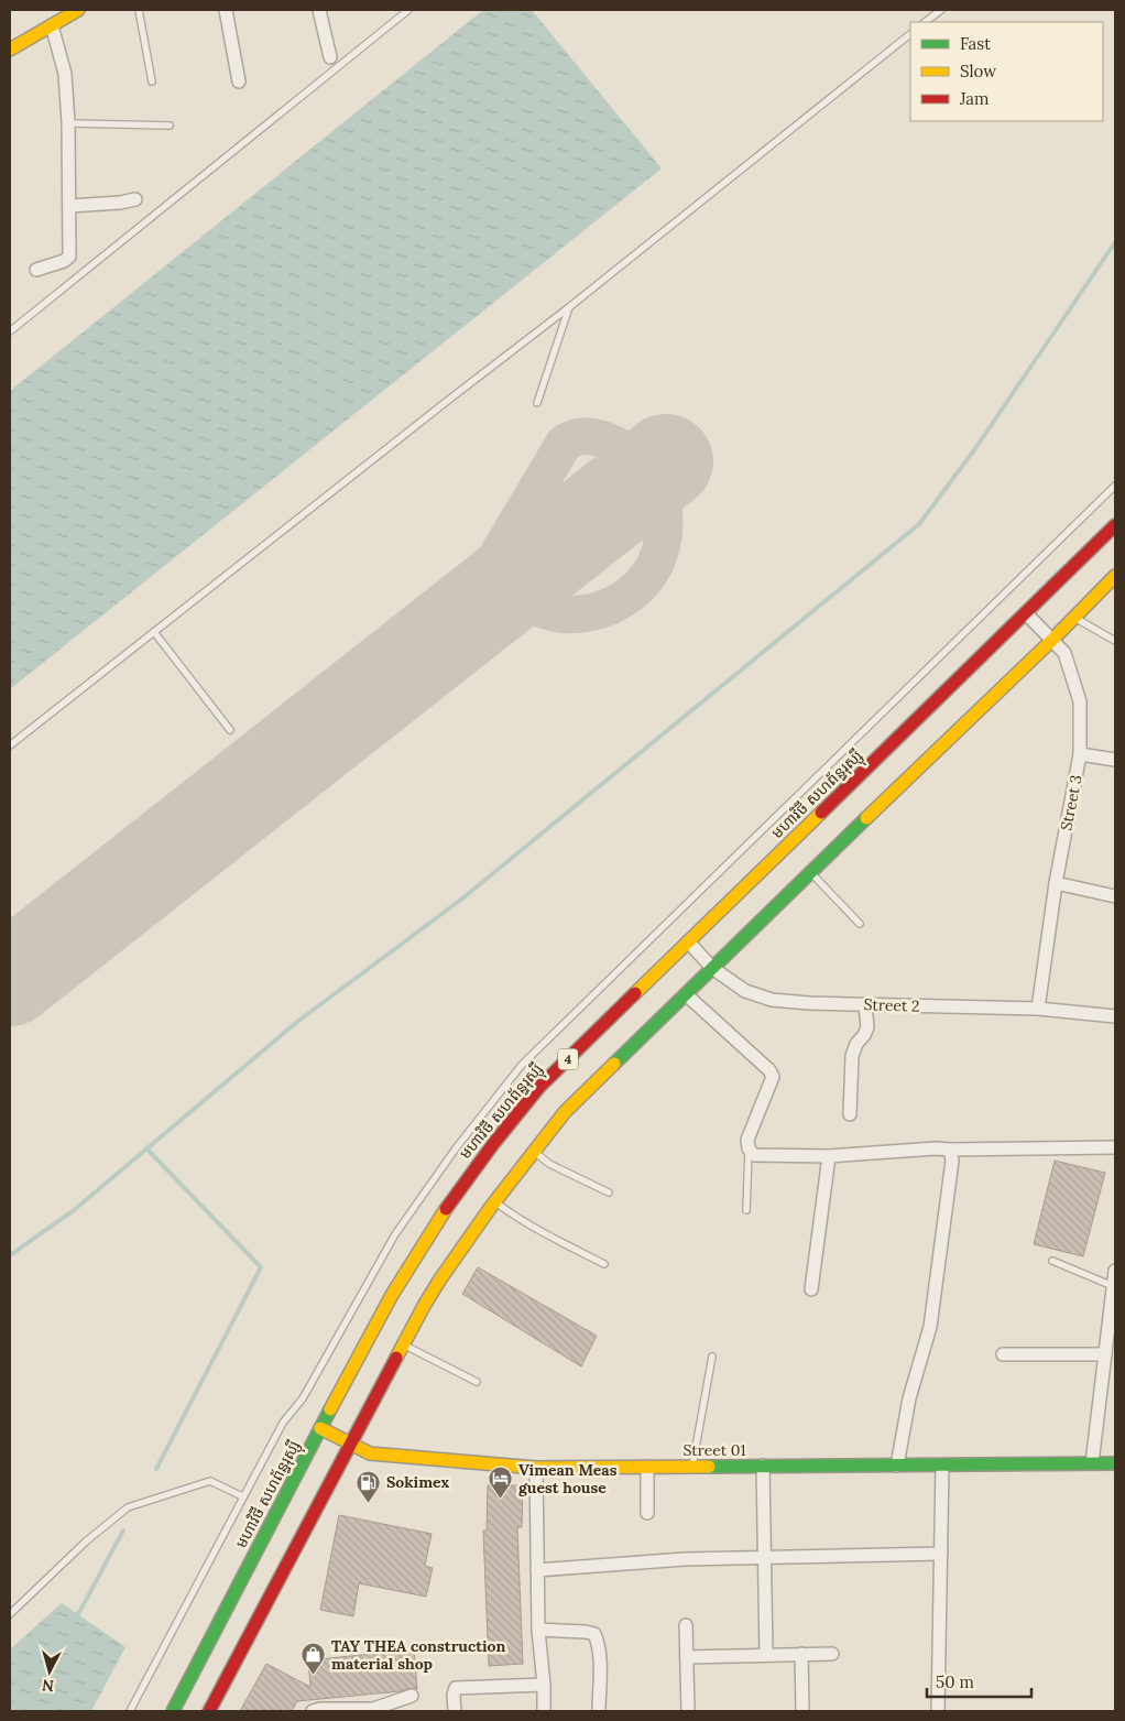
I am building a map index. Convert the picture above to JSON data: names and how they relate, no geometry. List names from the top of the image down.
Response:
{
  "streets": {
    "main road": ["មហាវិថី សហព័ន្ធរុស្ស៊ី", "4", "Street 01"],
    "street": ["Street 3", "Street 2"]
  },
  "crossings": [
    ["មហាវិថី សហព័ន្ធរុស្ស៊ី", "Street 3"],
    ["មហាវិថី សហព័ន្ធរុស្ស៊ី", "Street 2"],
    ["មហាវិថី សហព័ន្ធរុស្ស៊ី", "Street 01"],
    ["Street 3", "Street 2"],
    ["Street 3", "4"],
    ["Street 2", "4"],
    ["4", "Street 01"]
  ],
  "places": {
    "hotel": ["Vimean Meas guest house"],
    "fuel station": ["Sokimex"],
    "shop": ["TAY THEA construction material shop"]
  },
  "legend": ["Fast", "Slow", "Jam"],
  "scale_bar": "50 m",
  "north": "bottom"
}
